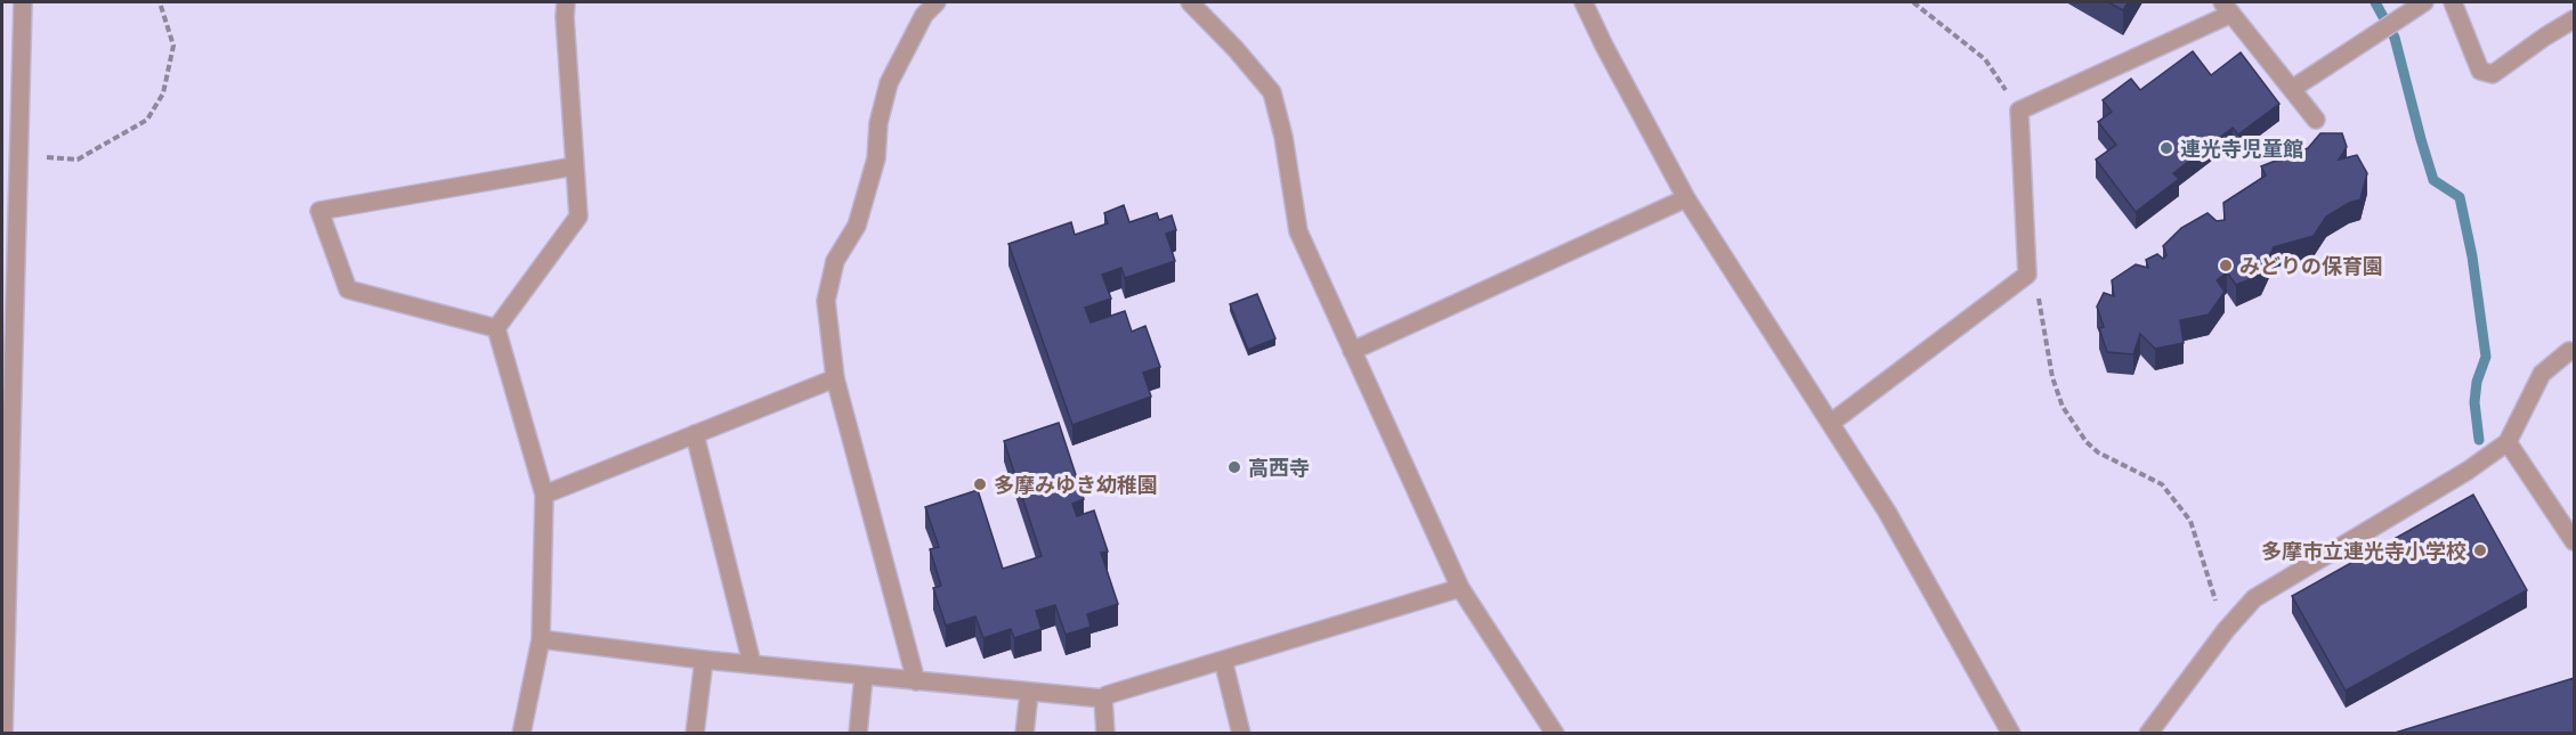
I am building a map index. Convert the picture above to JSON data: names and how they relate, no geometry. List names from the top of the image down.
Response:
{
  "places": [
    "連光寺児童館",
    "みどりの保育園",
    "高西寺",
    "多摩みゆき幼稚園",
    "多摩市立連光寺小学校"
  ]
}
